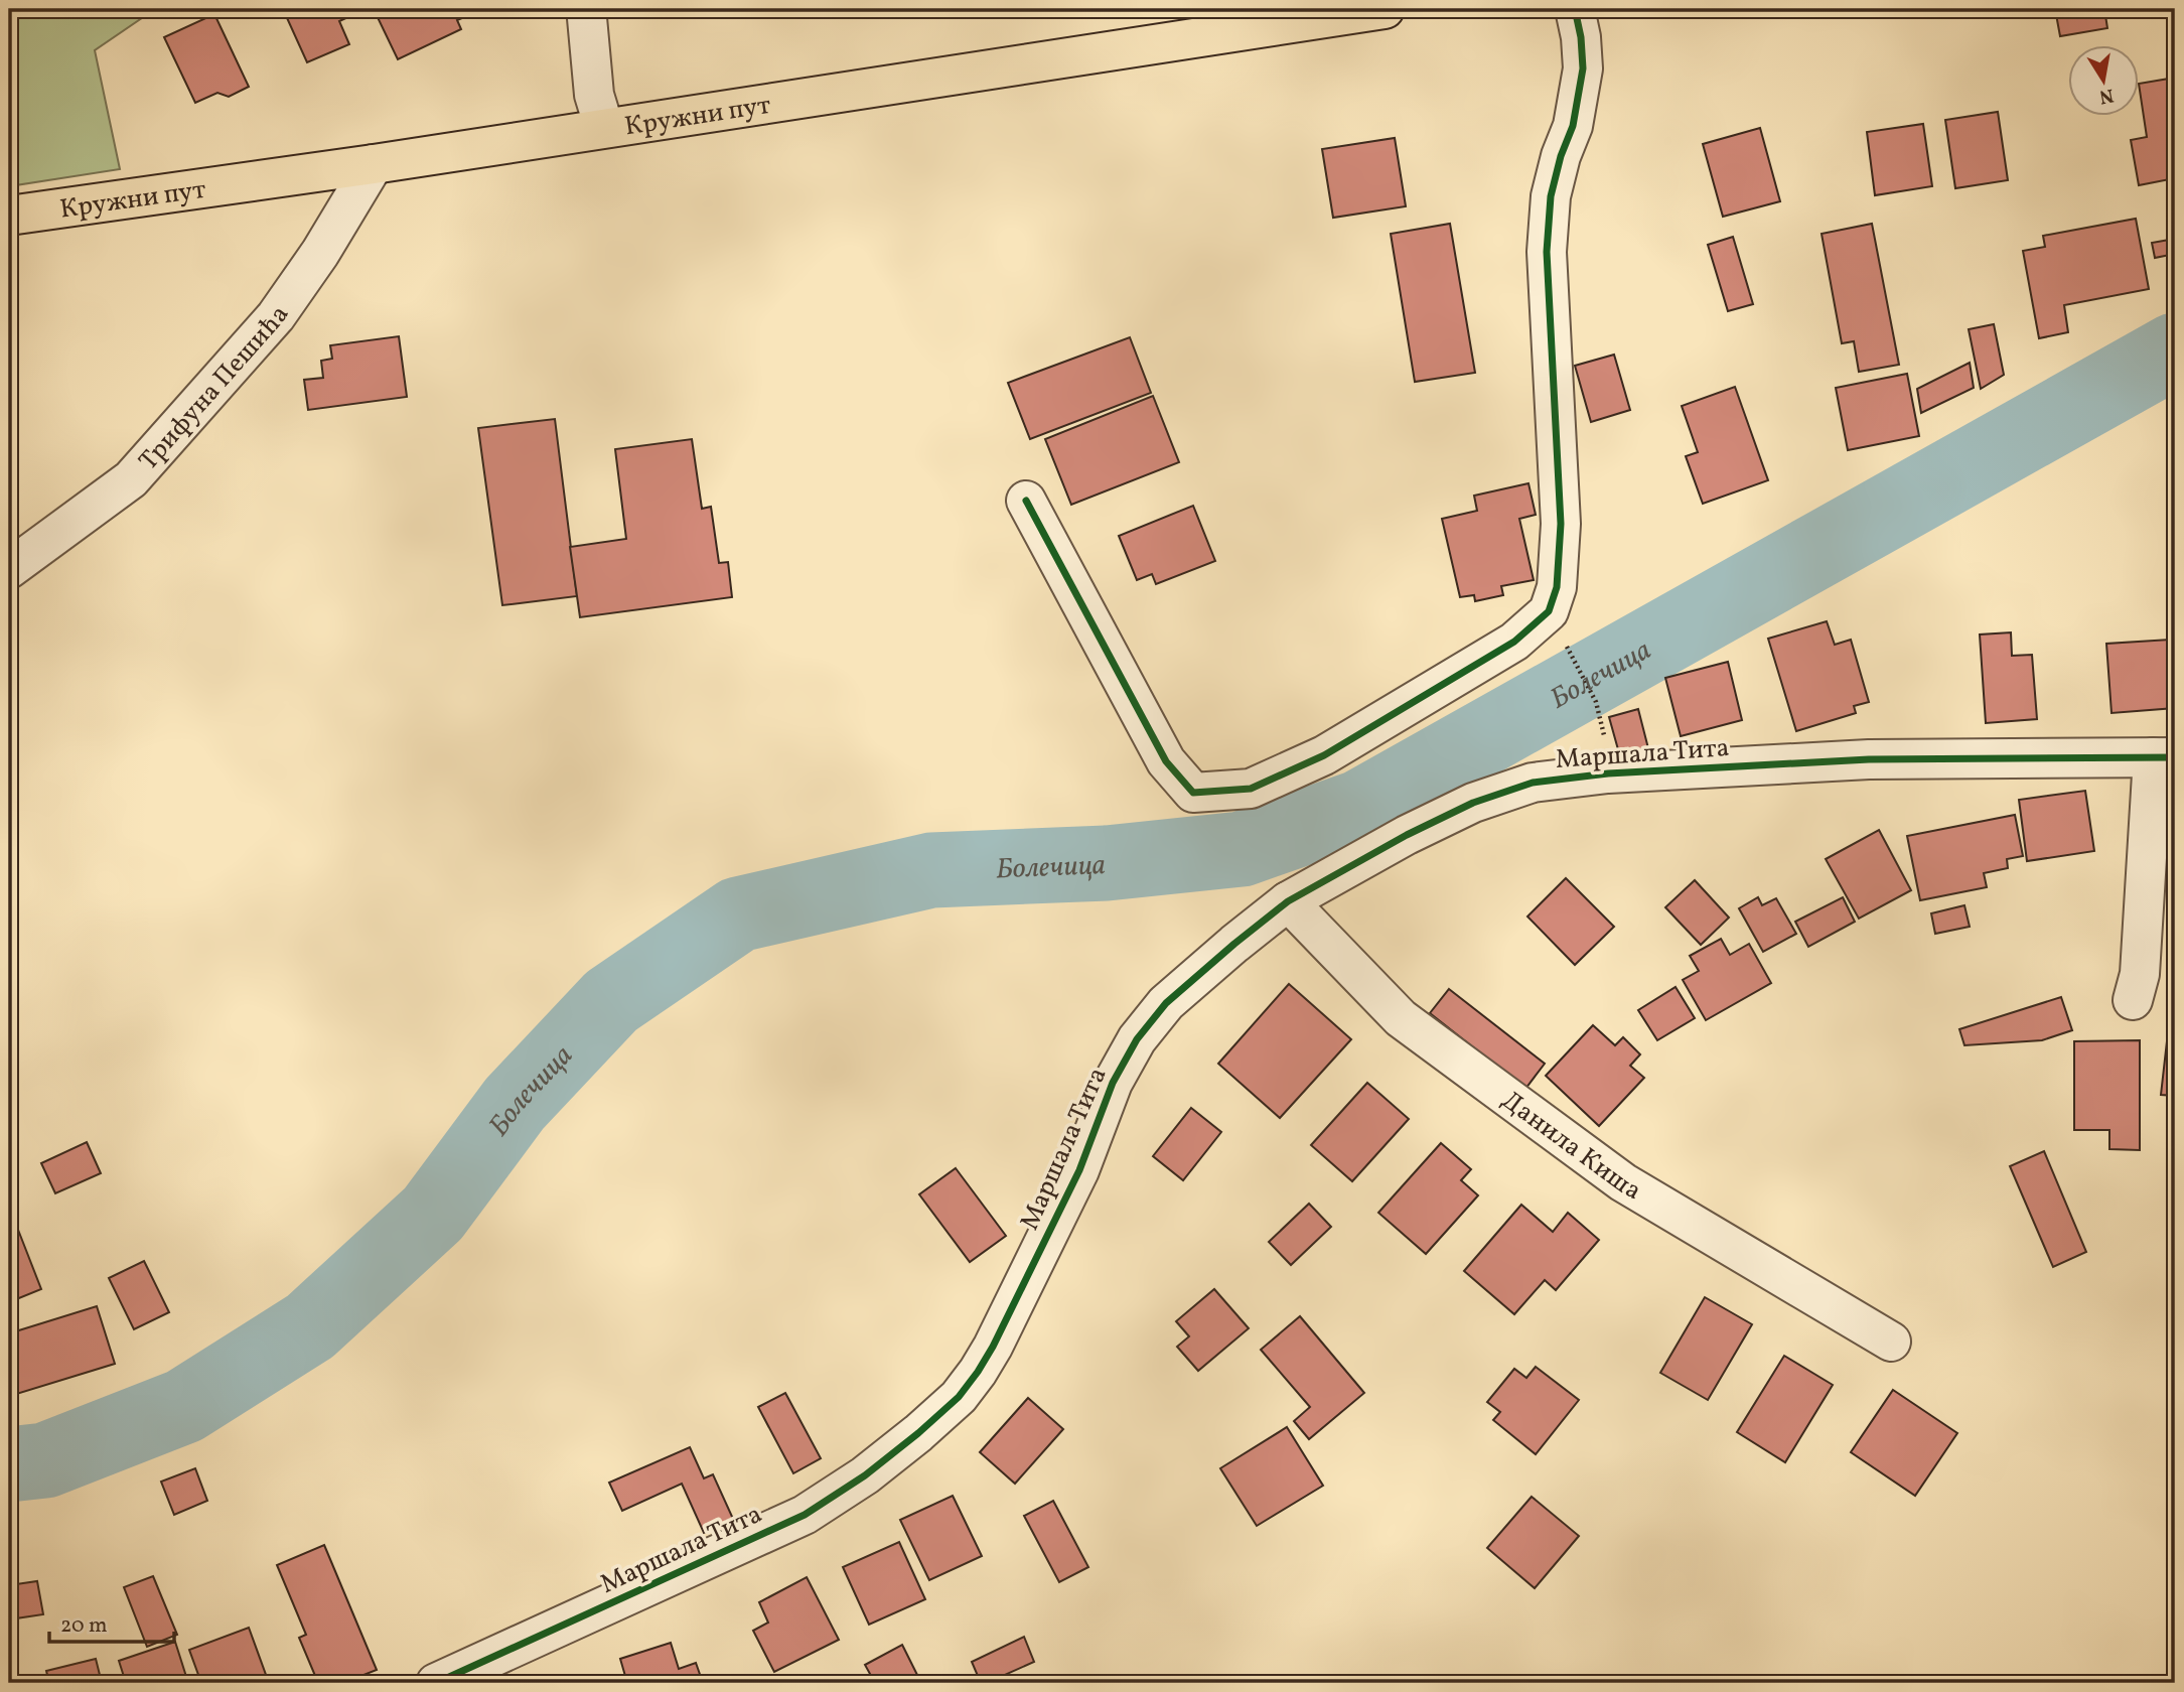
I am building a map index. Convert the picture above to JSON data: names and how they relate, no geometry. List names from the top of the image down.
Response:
{
  "streets": {
    "main road": ["Кружни пут"],
    "street": ["Трифуна Пешића", "Маршала Тита", "Данила Киша"]
  },
  "crossings": [
    ["Кружни пут", "Трифуна Пешића"],
    ["Маршала Тита", "Данила Киша"]
  ],
  "water": ["Болечица"],
  "scale_bar": "20 m",
  "north": "bottom"
}
